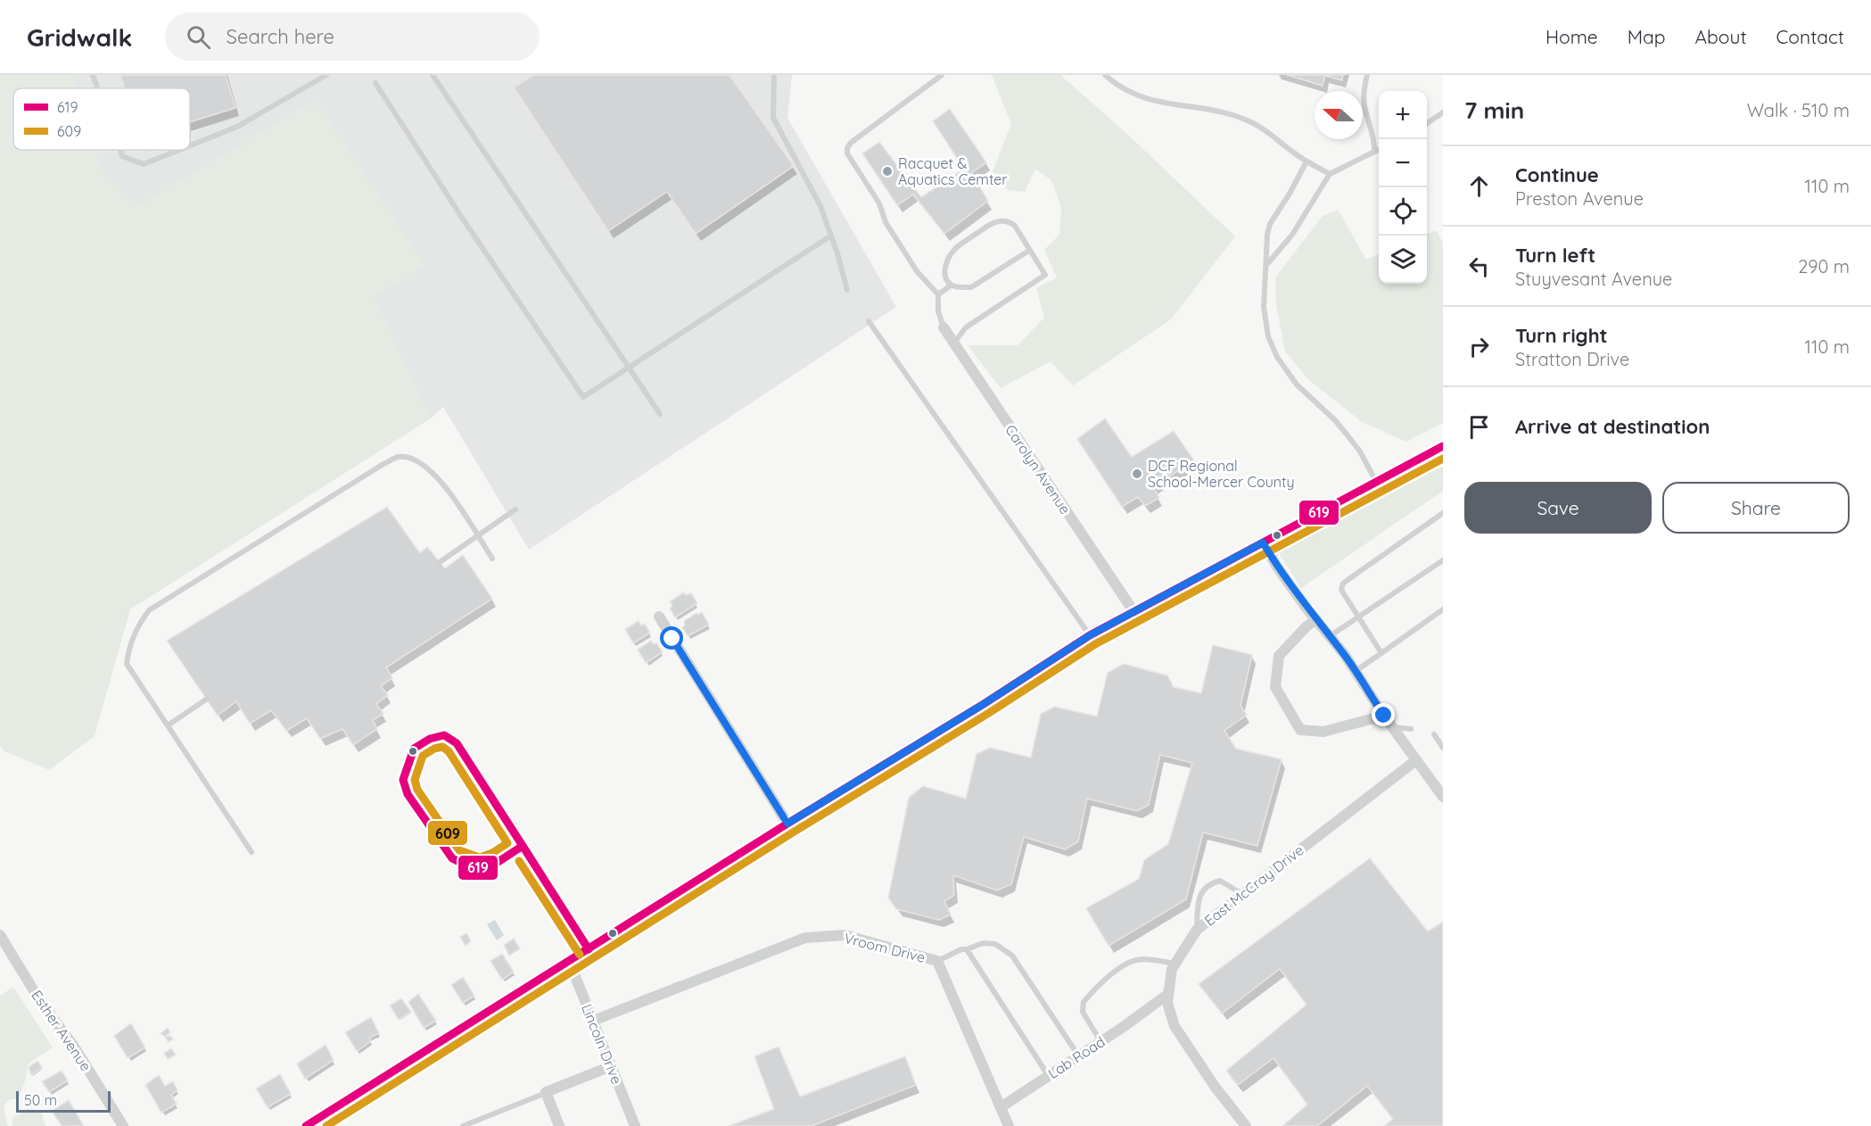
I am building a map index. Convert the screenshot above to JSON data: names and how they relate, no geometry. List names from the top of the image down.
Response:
{
  "streets": {
    "street": [
      "Carolyn Avenue",
      "East McCray Drive",
      "Vroom Drive",
      "Esther Avenue",
      "Lincoln Drive",
      "Lab Road"
    ]
  },
  "crossings": [
    ["East McCray Drive", "Lab Road"],
    ["Vroom Drive", "Lincoln Drive"],
    ["Vroom Drive", "Lab Road"]
  ],
  "places": ["Racquet & Aquatics Cemter", "DCF Regional School-Mercer County"],
  "lines": ["transit line 619", "transit line 609"],
  "legend": ["619", "609"],
  "scale_bar": "50 m",
  "north": "left",
  "page": {
    "header": "Gridwalk",
    "search": "Search here",
    "nav": [
      "Home",
      "Map",
      "About",
      "Contact"
    ],
    "heading": ["7 min", "Walk · 510 m"],
    "map_buttons": ["+", "−"],
    "list": [
      ["Continue", "Preston Avenue", "110 m"],
      ["Turn left", "Stuyvesant Avenue", "290 m"],
      ["Turn right", "Stratton Drive", "110 m"],
      "Arrive at destination"
    ],
    "buttons": ["Save", "Share"],
    "scale": "50 m"
  }
}
